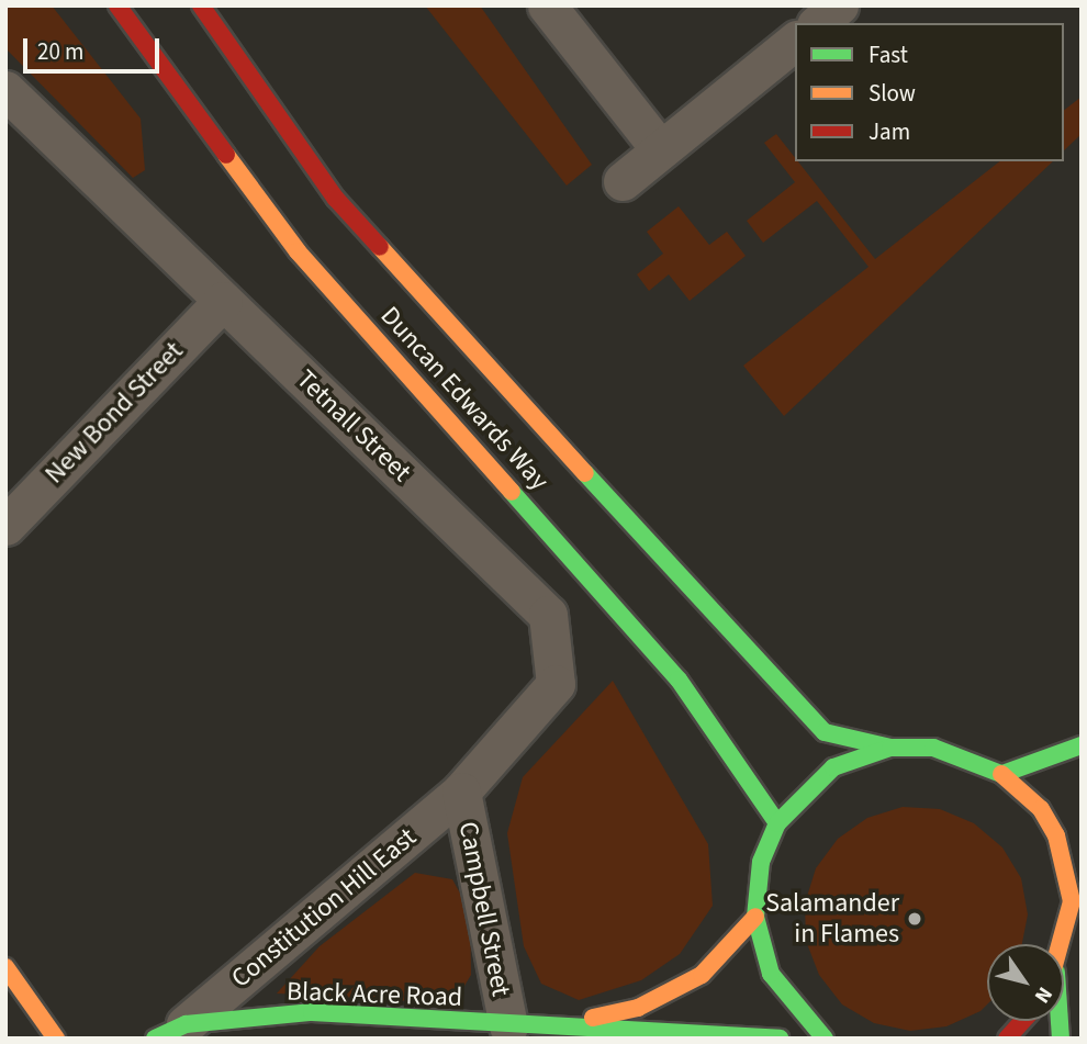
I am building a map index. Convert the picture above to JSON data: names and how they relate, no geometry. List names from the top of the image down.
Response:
{
  "streets": {
    "main road": ["Duncan Edwards Way", "Black Acre Road"],
    "street": [
      "New Bond Street",
      "Tetnall Street",
      "Constitution Hill East",
      "Campbell Street"
    ]
  },
  "crossings": [
    ["New Bond Street", "Tetnall Street"],
    ["Tetnall Street", "Constitution Hill East"],
    ["Tetnall Street", "Campbell Street"],
    ["Constitution Hill East", "Campbell Street"],
    ["Constitution Hill East", "Black Acre Road"],
    ["Campbell Street", "Black Acre Road"]
  ],
  "places": ["Salamander in Flames"],
  "legend": ["Fast", "Slow", "Jam"],
  "scale_bar": "20 m",
  "north": "bottom right"
}
